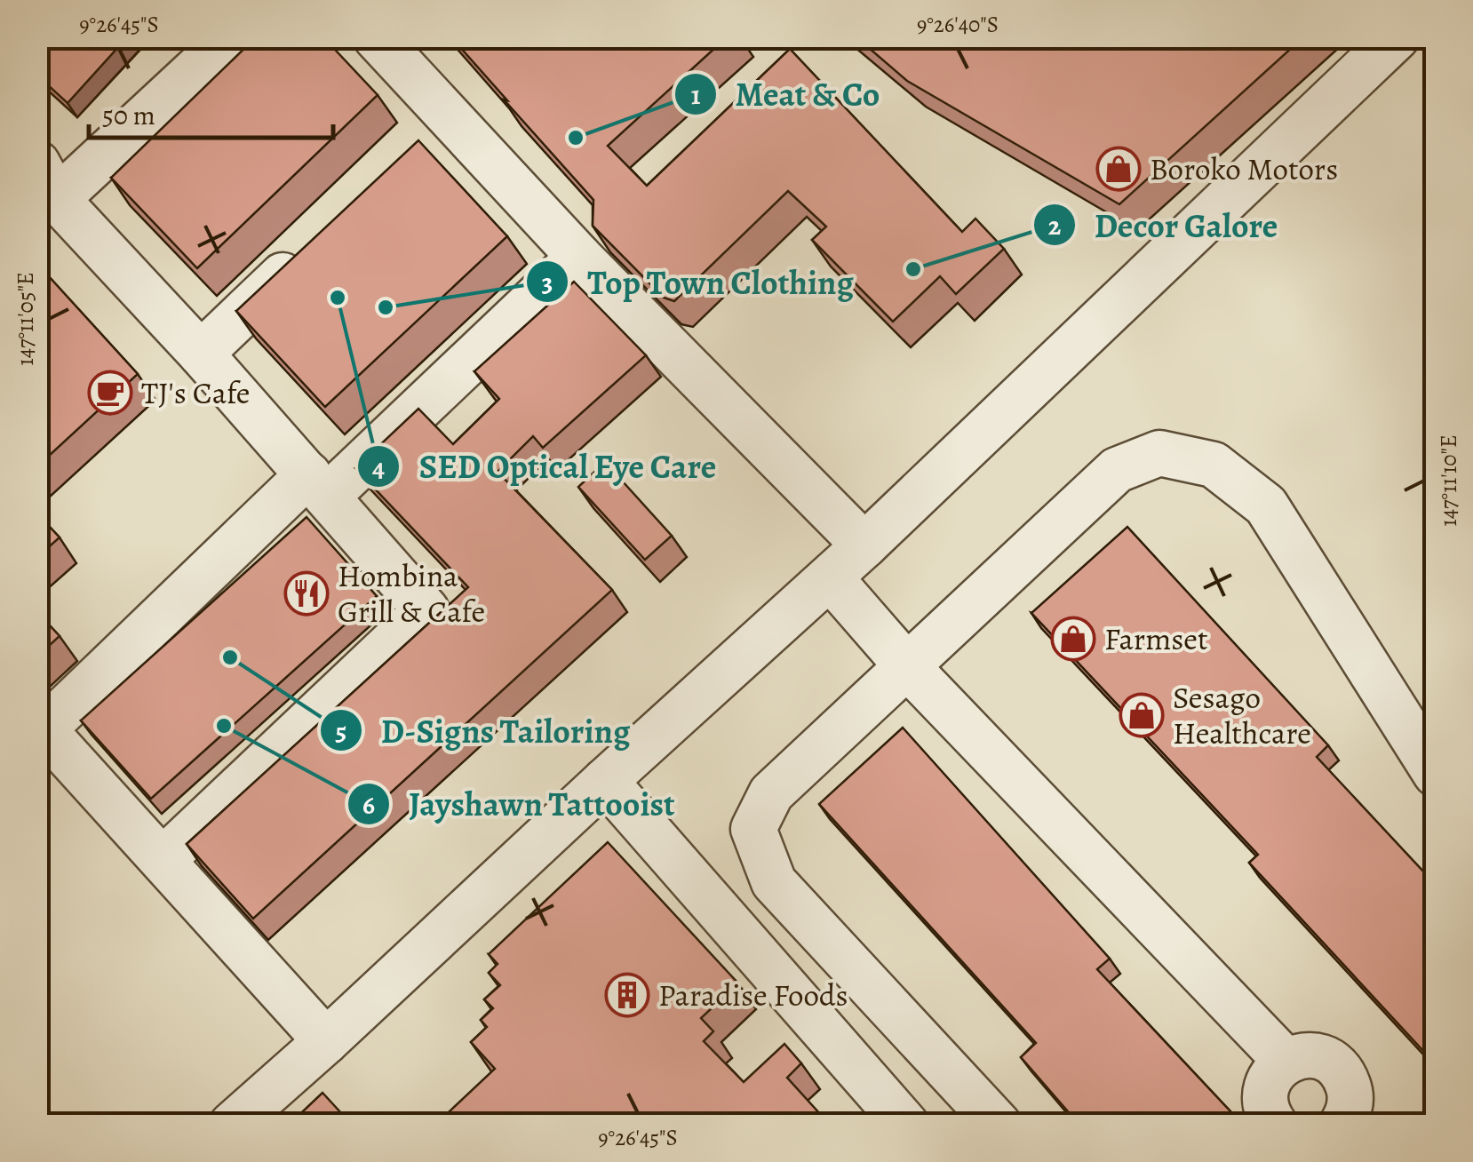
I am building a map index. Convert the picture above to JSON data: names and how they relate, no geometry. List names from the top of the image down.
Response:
{
  "places": {
    "other": [
      "Meat & Co",
      "Decor Galore",
      "SED Optical Eye Care",
      "Top Town Clothing",
      "D-Signs Tailoring",
      "Jayshawn Tattooist"
    ],
    "shop": ["Boroko Motors", "Farmset", "Sesago Healthcare"],
    "cafe": ["TJ's Cafe"],
    "restaurant": ["Hombina Grill & Cafe"],
    "building": ["Paradise Foods"]
  },
  "scale_bar": "50 m",
  "coordinates": [
    "9°26'45\"S",
    "9°26'40\"S",
    "147°11'05\"E",
    "147°11'10\"E"
  ]
}
